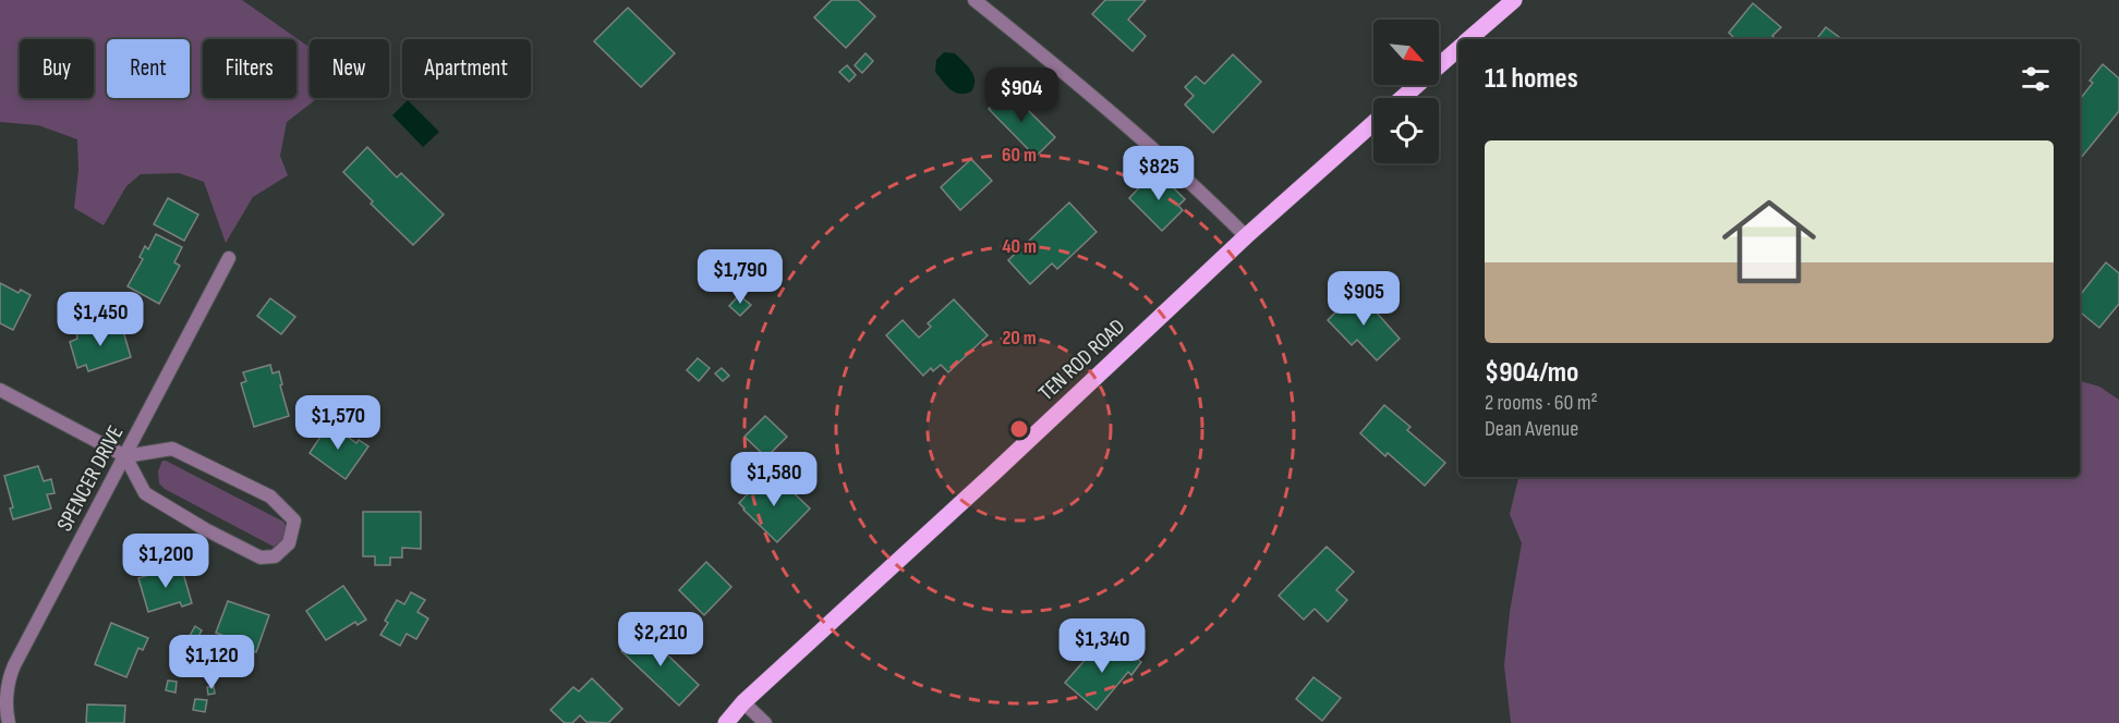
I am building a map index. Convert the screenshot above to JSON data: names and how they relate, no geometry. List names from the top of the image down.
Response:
{
  "streets": {
    "main road": ["TEN ROD ROAD"],
    "street": ["SPENCER DRIVE"]
  },
  "north": "bottom right",
  "page": {
    "chip": [
      "Buy",
      "Rent",
      "Filters",
      "New",
      "Apartment"
    ],
    "heading": "11 homes",
    "price": [
      "$904",
      "$825",
      "$1,790",
      "$905",
      "$1,450",
      "$1,570",
      "$1,580",
      "$1,200",
      "$2,210",
      "$1,340",
      "$1,120"
    ],
    "list": [
      {
        "name": "$904/mo",
        "note": "2 rooms · 60 m² · Dean Avenue"
      }
    ]
  },
  "rings": ["60 m", "40 m", "20 m"]
}
